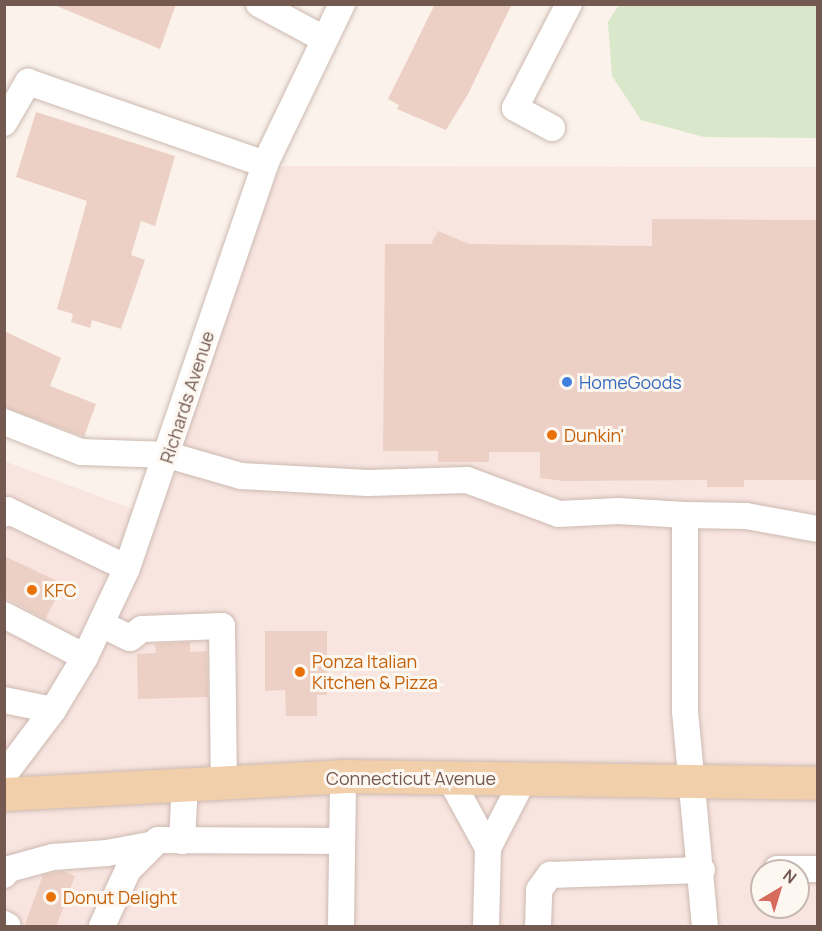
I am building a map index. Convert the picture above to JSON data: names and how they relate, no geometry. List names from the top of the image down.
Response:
{
  "streets": {
    "main road": ["Connecticut Avenue"],
    "street": ["Richards Avenue"]
  },
  "places": [
    "HomeGoods",
    "Dunkin'",
    "KFC",
    "Ponza Italian Kitchen & Pizza",
    "Donut Delight"
  ],
  "north": "top right"
}
